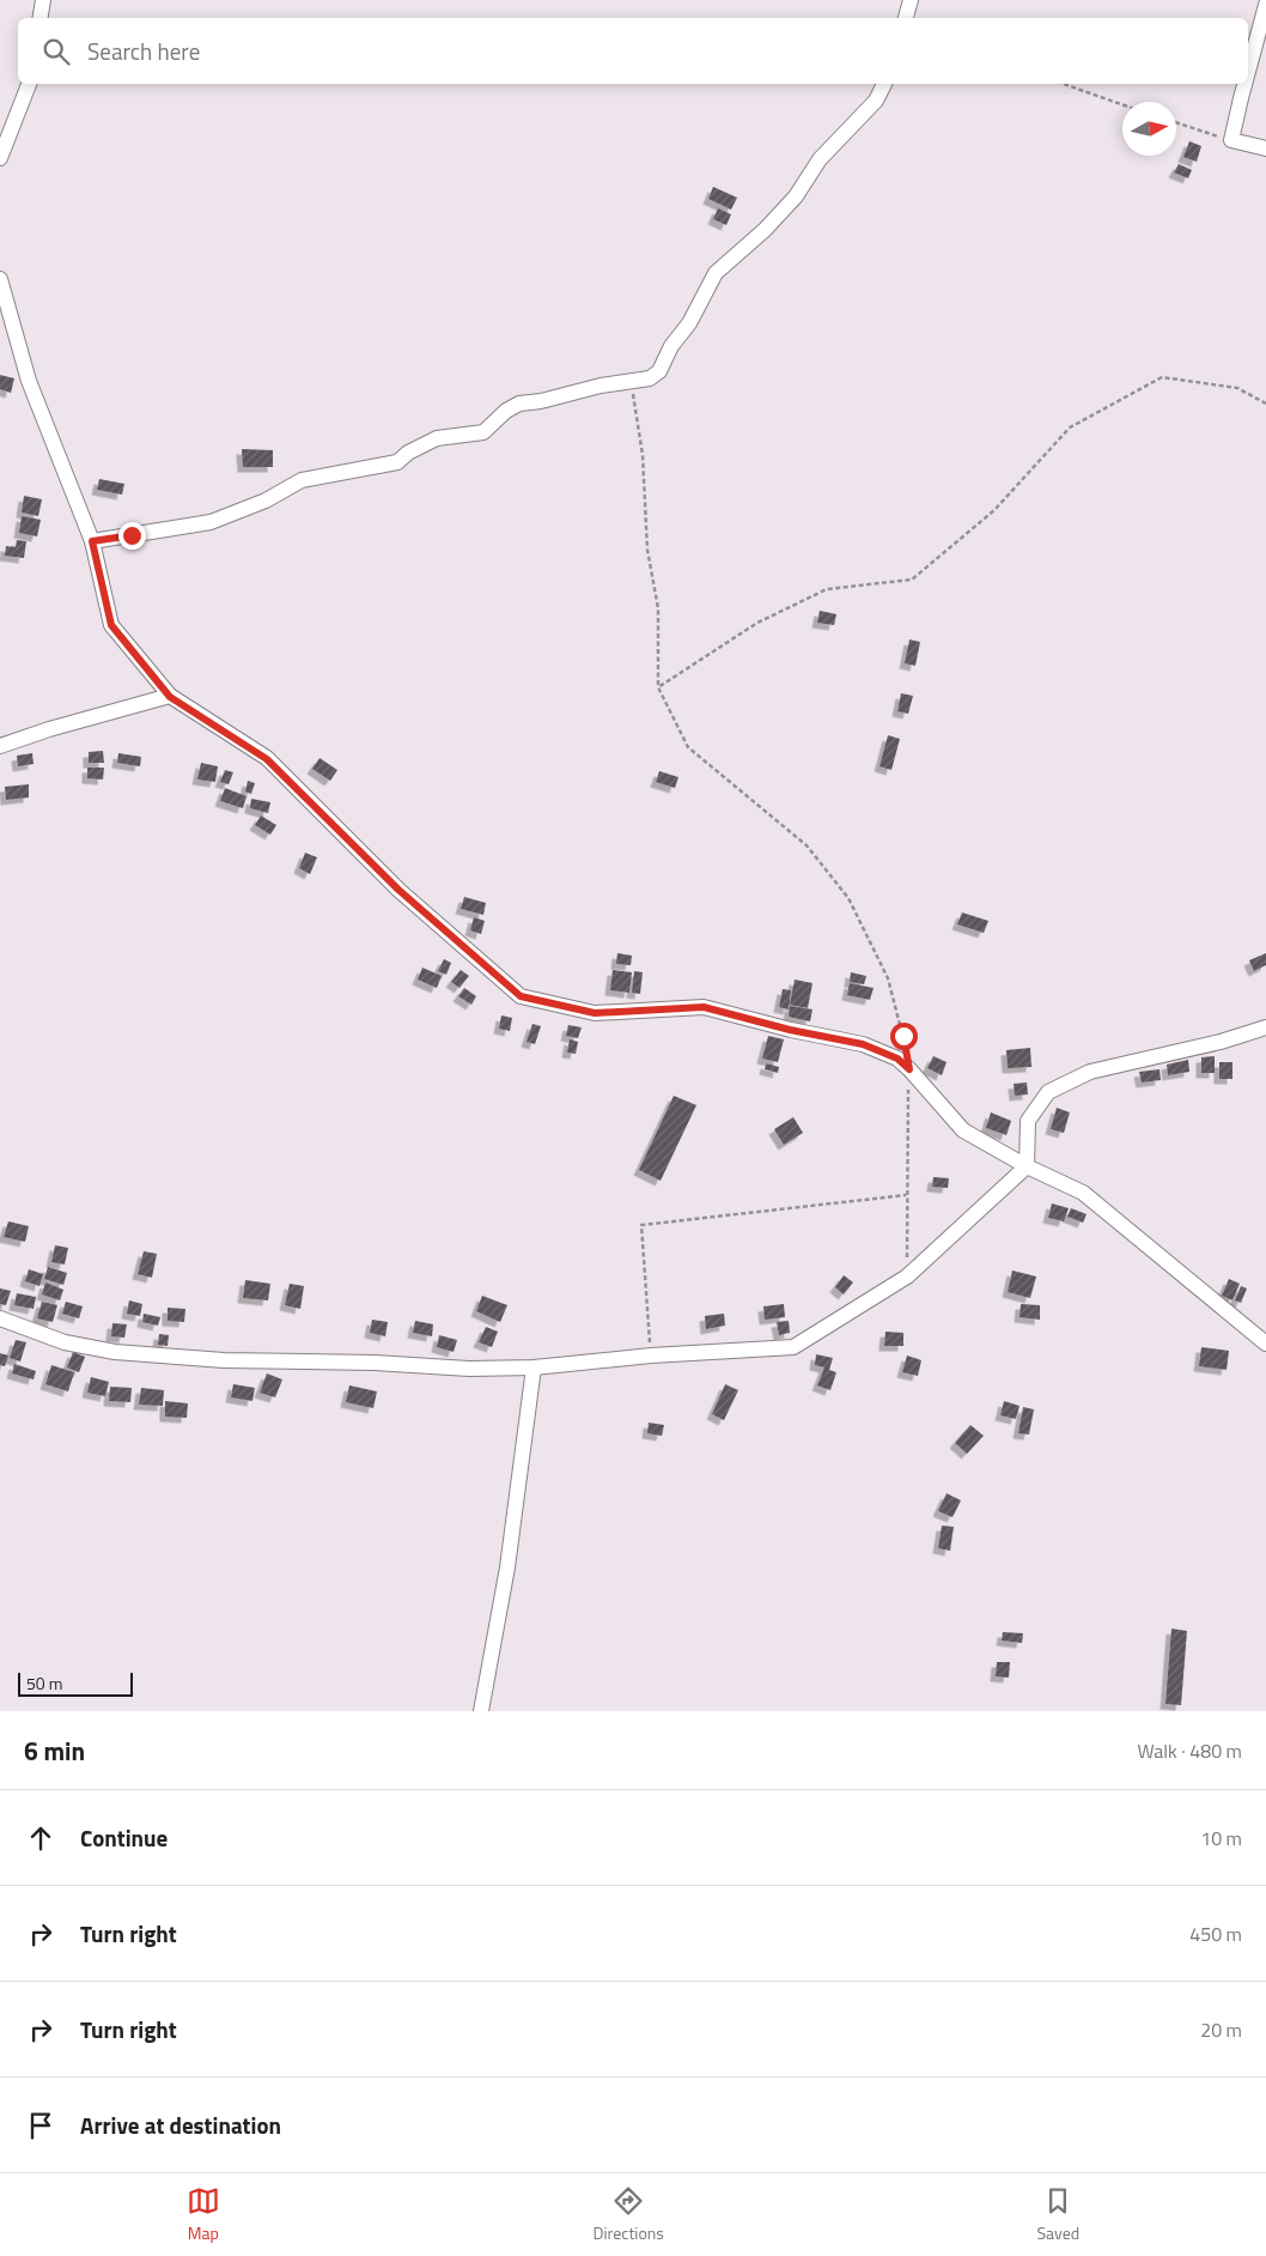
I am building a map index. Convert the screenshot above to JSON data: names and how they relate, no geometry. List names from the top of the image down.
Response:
{
  "scale_bar": "50 m",
  "north": "right",
  "page": {
    "search": "Search here",
    "scale": "50 m",
    "heading": ["6 min", "Walk · 480 m"],
    "list": [
      ["Continue", "10 m"],
      ["Turn right", "450 m"],
      ["Turn right", "20 m"],
      "Arrive at destination"
    ],
    "nav": ["Map", "Directions", "Saved"]
  }
}
